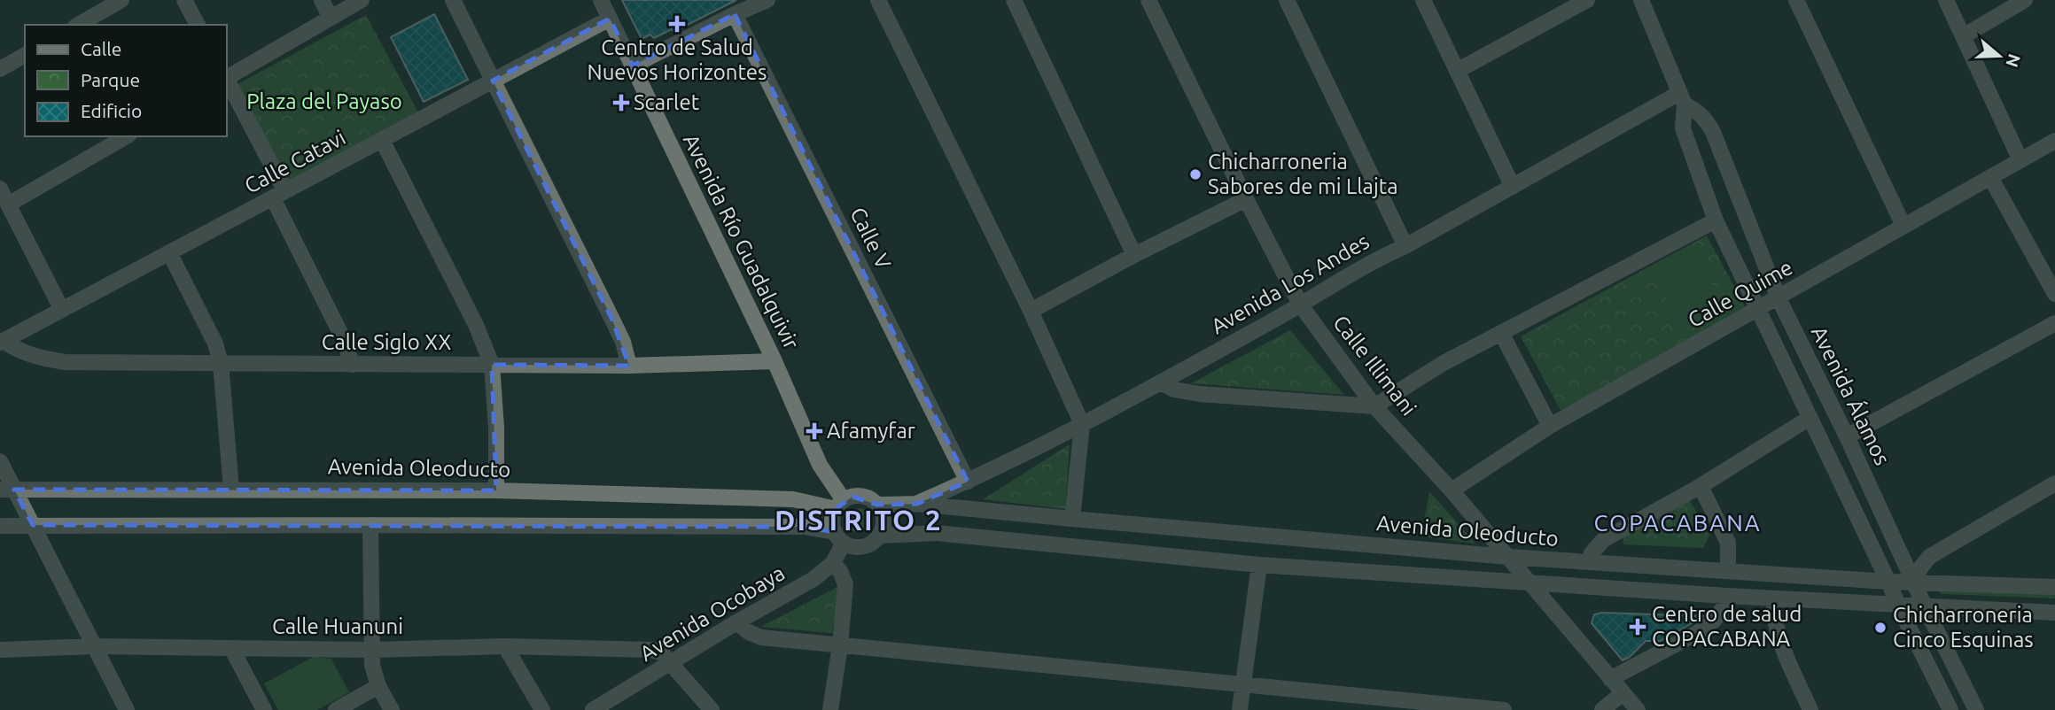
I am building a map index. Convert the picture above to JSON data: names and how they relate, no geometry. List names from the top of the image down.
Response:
{
  "streets": {
    "street": [
      "Calle Catavi",
      "Calle V",
      "Avenida Río Guadalquivir",
      "Avenida Los Andes",
      "Calle Quime",
      "Calle Siglo XX",
      "Calle Illimani",
      "Avenida Álamos",
      "Avenida Oleoducto",
      "Avenida Ocobaya",
      "Calle Huanuni"
    ]
  },
  "crossings": [
    ["Calle Catavi", "Avenida Río Guadalquivir"],
    ["Calle Catavi", "Calle Siglo XX"],
    ["Calle V", "Avenida Los Andes"],
    ["Avenida Río Guadalquivir", "Calle Siglo XX"],
    ["Avenida Río Guadalquivir", "Avenida Oleoducto"],
    ["Avenida Río Guadalquivir", "Avenida Ocobaya"],
    ["Avenida Los Andes", "Calle Illimani"],
    ["Avenida Los Andes", "Avenida Álamos"],
    ["Avenida Los Andes", "Avenida Oleoducto"],
    ["Calle Quime", "Calle Illimani"],
    ["Calle Quime", "Avenida Álamos"],
    ["Calle Illimani", "Avenida Oleoducto"],
    ["Avenida Álamos", "Avenida Oleoducto"],
    ["Avenida Oleoducto", "Avenida Ocobaya"],
    ["Avenida Ocobaya", "Calle Huanuni"]
  ],
  "districts": ["DISTRITO 2", "COPACABANA"],
  "parks": ["Plaza del Payaso"],
  "places": {
    "health": [
      "Centro de Salud Nuevos Horizontes",
      "Scarlet",
      "Afamyfar",
      "Centro de salud COPACABANA"
    ],
    "other": ["Chicharroneria Sabores de mi Llajta", "Chicharroneria Cinco Esquinas"]
  },
  "legend": ["Calle", "Parque", "Edificio"],
  "north": "right"
}
